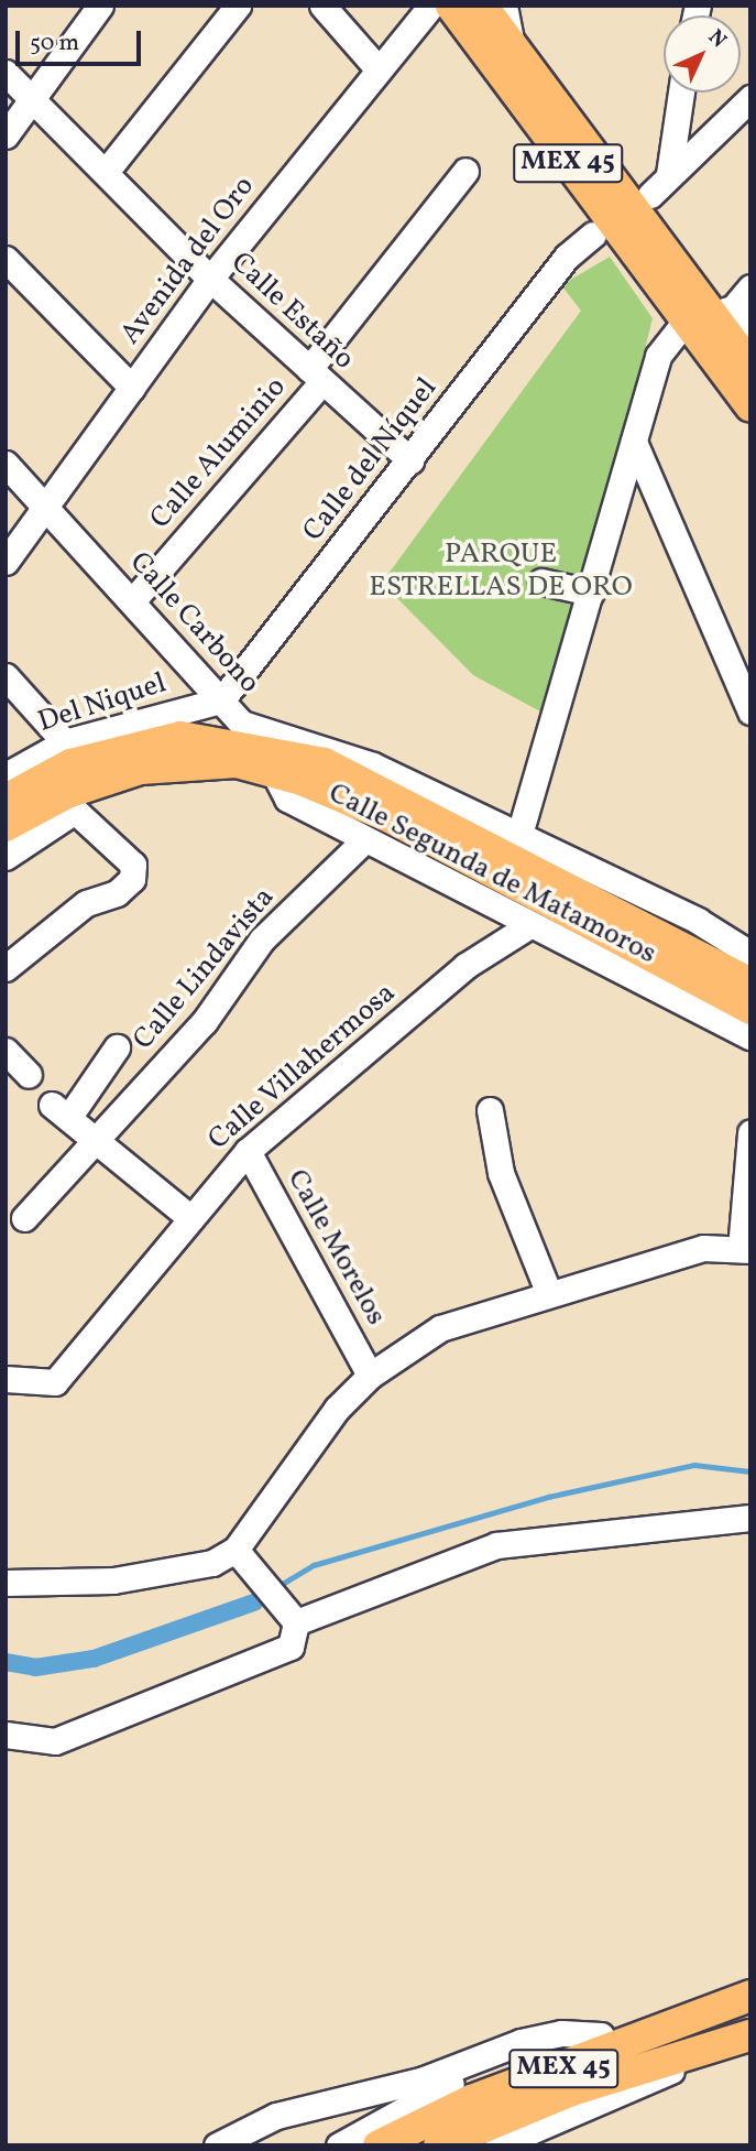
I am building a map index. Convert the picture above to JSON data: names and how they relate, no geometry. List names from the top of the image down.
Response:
{
  "streets": {
    "main road": ["MEX 45", "Calle Segunda de Matamoros"],
    "street": [
      "Avenida del Oro",
      "Calle Estaño",
      "Calle Aluminio",
      "Calle del Níquel",
      "Calle Carbono",
      "Del Niquel",
      "Calle Lindavista",
      "Calle Villahermosa",
      "Calle Morelos"
    ]
  },
  "crossings": [
    ["MEX 45", "Avenida del Oro"],
    ["Avenida del Oro", "Calle Estaño"],
    ["Avenida del Oro", "Calle Carbono"],
    ["Calle Estaño", "Calle Aluminio"],
    ["Calle Estaño", "Calle del Níquel"],
    ["Calle Aluminio", "Calle Carbono"],
    ["Calle del Níquel", "Calle Carbono"],
    ["Calle del Níquel", "Del Niquel"],
    ["Calle Carbono", "Del Niquel"],
    ["Calle Villahermosa", "Calle Morelos"]
  ],
  "parks": ["PARQUE ESTRELLAS DE ORO"],
  "scale_bar": "50 m",
  "north": "top right"
}
